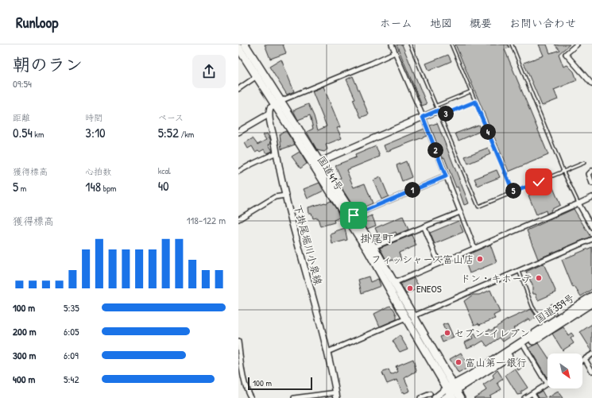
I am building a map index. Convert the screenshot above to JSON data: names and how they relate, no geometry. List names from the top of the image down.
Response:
{
  "streets": {
    "highway": ["国道41号", "国道359号"],
    "main road": ["下掛尾堀川小泉線"]
  },
  "crossings": [
    ["国道41号", "国道359号"]
  ],
  "districts": ["掛尾町"],
  "places": [
    "フィッシャーズ富山店",
    "ドン・キホーテ",
    "ENEOS",
    "セブン-イレブン",
    "富山第一銀行"
  ],
  "scale_bar": "100 m",
  "north": "bottom right",
  "page": {
    "header": "Runloop",
    "nav": [
      "ホーム",
      "地図",
      "概要",
      "お問い合わせ"
    ],
    "heading": ["朝のラン", "09:54"],
    "stats": [
      ["距離", "0.54 km"],
      ["時間", "3:10"],
      ["ペース", "5:52 /km"],
      ["獲得標高", "5 m"],
      ["心拍数", "148 bpm"],
      ["kcal", "40"]
    ],
    "pins": [
      "3",
      "4",
      "2",
      "1",
      "5"
    ],
    "chart": ["獲得標高", "118–122 m"],
    "list": [
      {
        "name": "100 m",
        "note": "5:35"
      },
      {
        "name": "200 m",
        "note": "6:05"
      },
      {
        "name": "300 m",
        "note": "6:09"
      },
      {
        "name": "400 m",
        "note": "5:42"
      }
    ],
    "scale": "100 m"
  }
}
